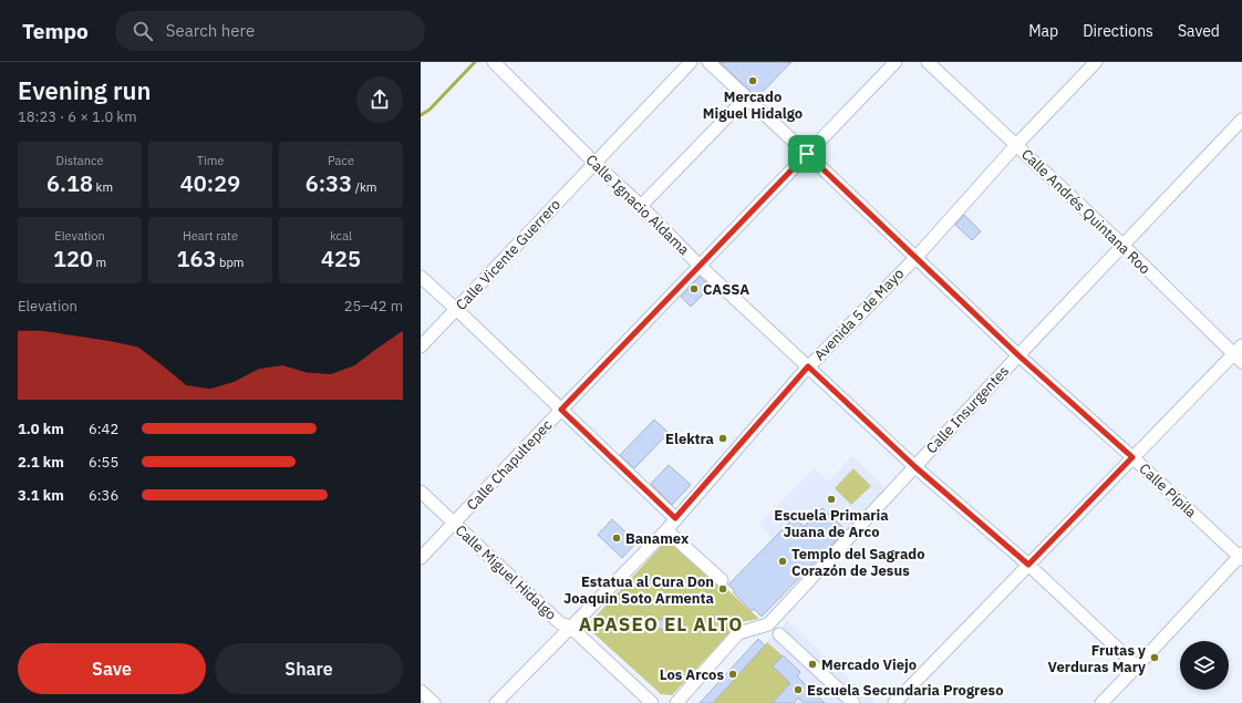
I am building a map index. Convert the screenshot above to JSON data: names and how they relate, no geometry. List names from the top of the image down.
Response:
{
  "streets": {
    "street": [
      "Calle Ignacio Aldama",
      "Calle Andrés Quintana Roo",
      "Calle Vicente Guerrero",
      "Avenida 5 de Mayo",
      "Calle Insurgentes",
      "Calle Chapultepec",
      "Calle Pípila",
      "Calle Miguel Hidalgo"
    ]
  },
  "crossings": [
    ["Calle Ignacio Aldama", "Calle Vicente Guerrero"],
    ["Calle Ignacio Aldama", "Avenida 5 de Mayo"],
    ["Calle Ignacio Aldama", "Calle Insurgentes"],
    ["Calle Ignacio Aldama", "Calle Chapultepec"],
    ["Calle Andrés Quintana Roo", "Avenida 5 de Mayo"],
    ["Calle Andrés Quintana Roo", "Calle Insurgentes"],
    ["Avenida 5 de Mayo", "Calle Pípila"],
    ["Avenida 5 de Mayo", "Calle Miguel Hidalgo"],
    ["Calle Insurgentes", "Calle Pípila"],
    ["Calle Chapultepec", "Calle Pípila"],
    ["Calle Chapultepec", "Calle Miguel Hidalgo"]
  ],
  "districts": ["APASEO EL ALTO"],
  "places": [
    "Mercado Miguel Hidalgo",
    "CASSA",
    "Elektra",
    "Escuela Primaria Juana de Arco",
    "Banamex",
    "Templo del Sagrado Corazón de Jesus",
    "Estatua al Cura Don Joaquin Soto Armenta",
    "Frutas y Verduras Mary",
    "Mercado Viejo",
    "Los Arcos",
    "Escuela Secundaria Progreso"
  ],
  "page": {
    "header": "Tempo",
    "search": "Search here",
    "nav": ["Map", "Directions", "Saved"],
    "heading": ["Evening run", "18:23 · 6 × 1.0 km"],
    "stats": [
      ["Distance", "6.18 km"],
      ["Time", "40:29"],
      ["Pace", "6:33 /km"],
      ["Elevation", "120 m"],
      ["Heart rate", "163 bpm"],
      ["kcal", "425"]
    ],
    "chart": ["Elevation", "25–42 m"],
    "list": [
      {
        "name": "1.0 km",
        "note": "6:42"
      },
      {
        "name": "2.1 km",
        "note": "6:55"
      },
      {
        "name": "3.1 km",
        "note": "6:36"
      }
    ],
    "buttons": ["Save", "Share"]
  }
}
